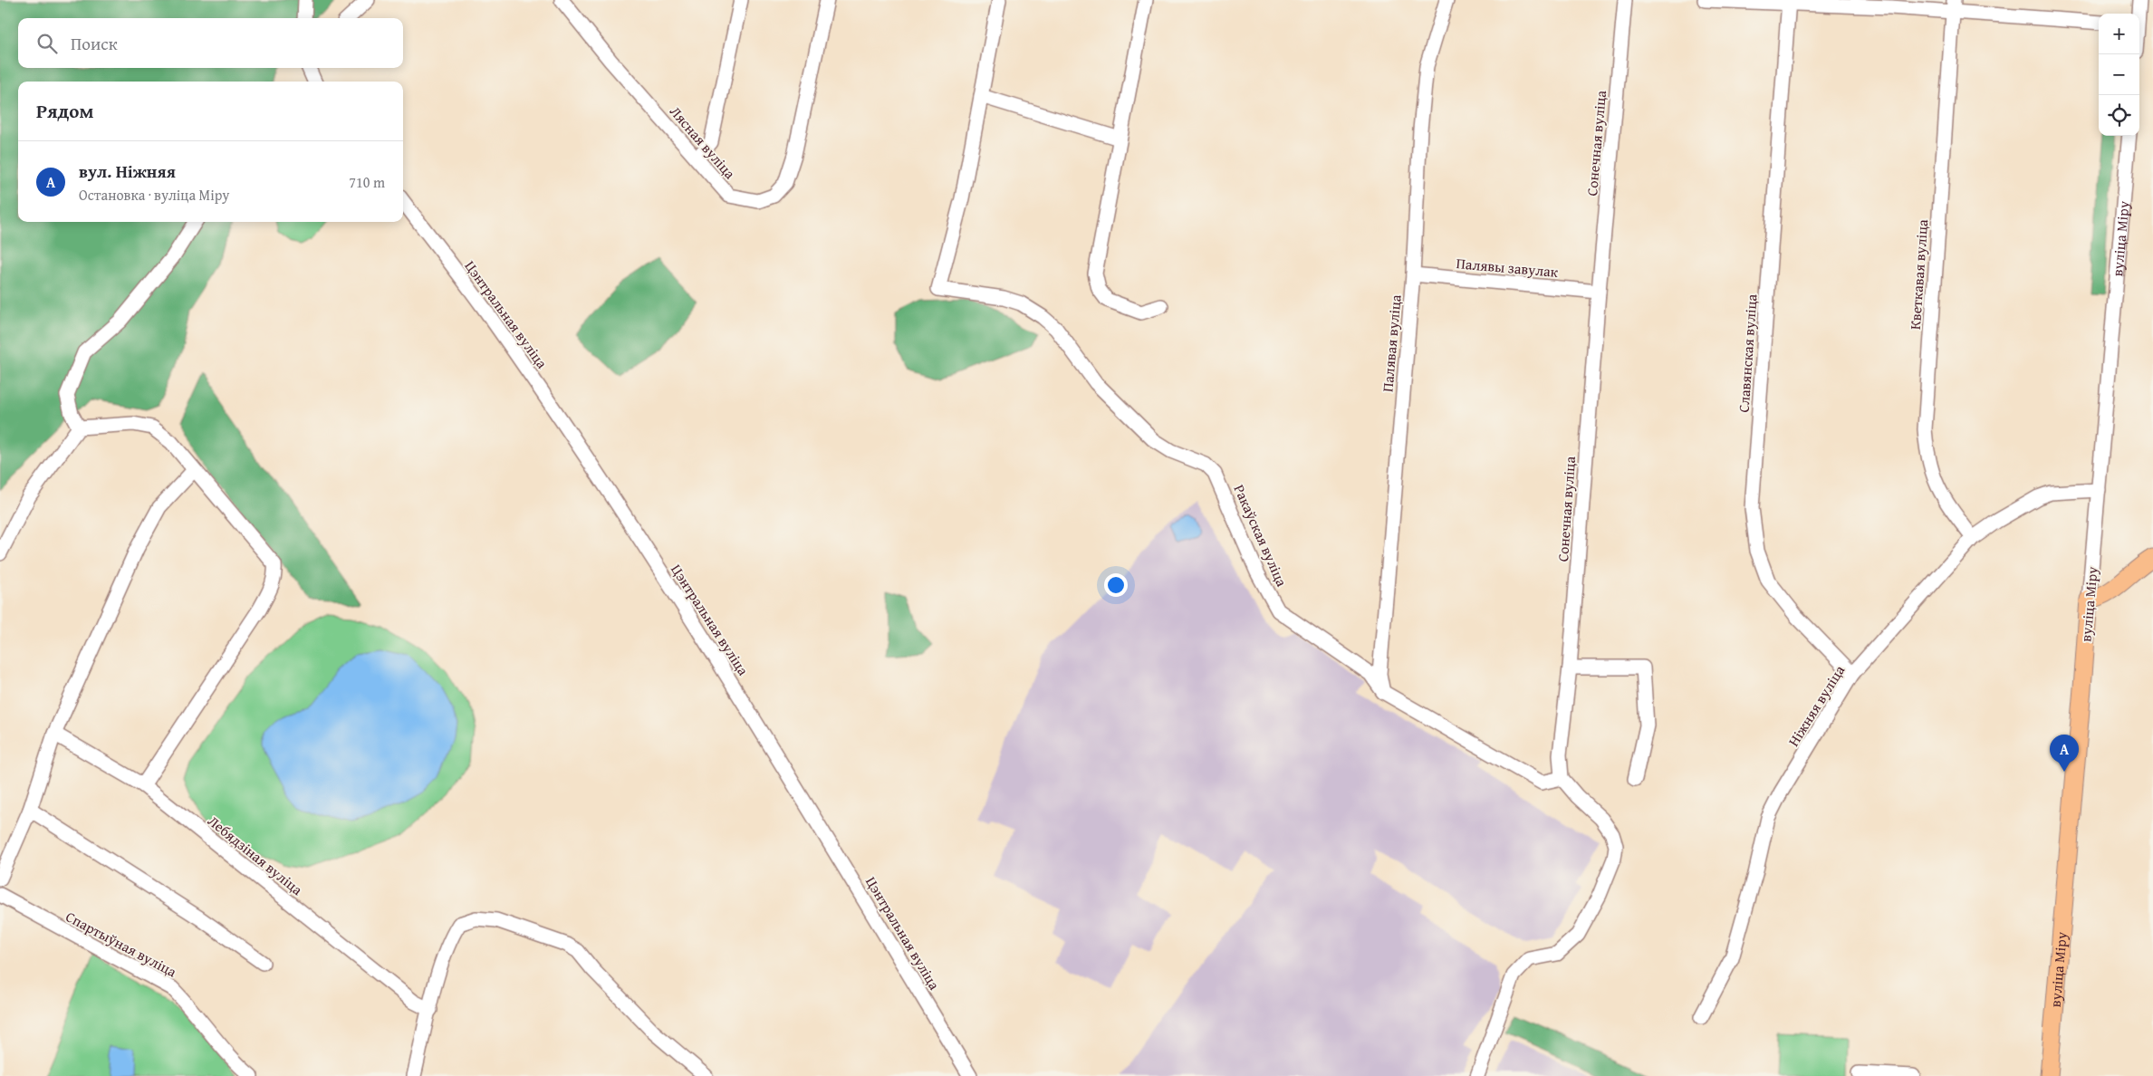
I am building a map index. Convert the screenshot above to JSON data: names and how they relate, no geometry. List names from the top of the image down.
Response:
{
  "streets": {
    "main road": ["вуліца Міру"],
    "street": [
      "Лясная вуліца",
      "Сонечная вуліца",
      "Палявы завулак",
      "Кветкавая вуліца",
      "Цэнтральная вуліца",
      "Палявая вуліца",
      "Славянская вуліца",
      "Ракаўская вуліца",
      "Ніжняя вуліца",
      "Лебядзіная вуліца",
      "Спартыўная вуліца"
    ]
  },
  "crossings": [
    ["Сонечная вуліца", "Палявы завулак"],
    ["вуліца Міру", "Ніжняя вуліца"],
    ["Палявы завулак", "Палявая вуліца"],
    ["Кветкавая вуліца", "Ніжняя вуліца"],
    ["Палявая вуліца", "Ракаўская вуліца"],
    ["Славянская вуліца", "Ніжняя вуліца"]
  ],
  "page": {
    "map_buttons": ["+", "−"],
    "search": "Поиск",
    "heading": "Рядом",
    "list": [
      {
        "mark": "A",
        "name": "вул. Ніжняя",
        "note": "Остановка · вуліца Міру",
        "value": "710 m"
      }
    ],
    "pins": "A"
  }
}
